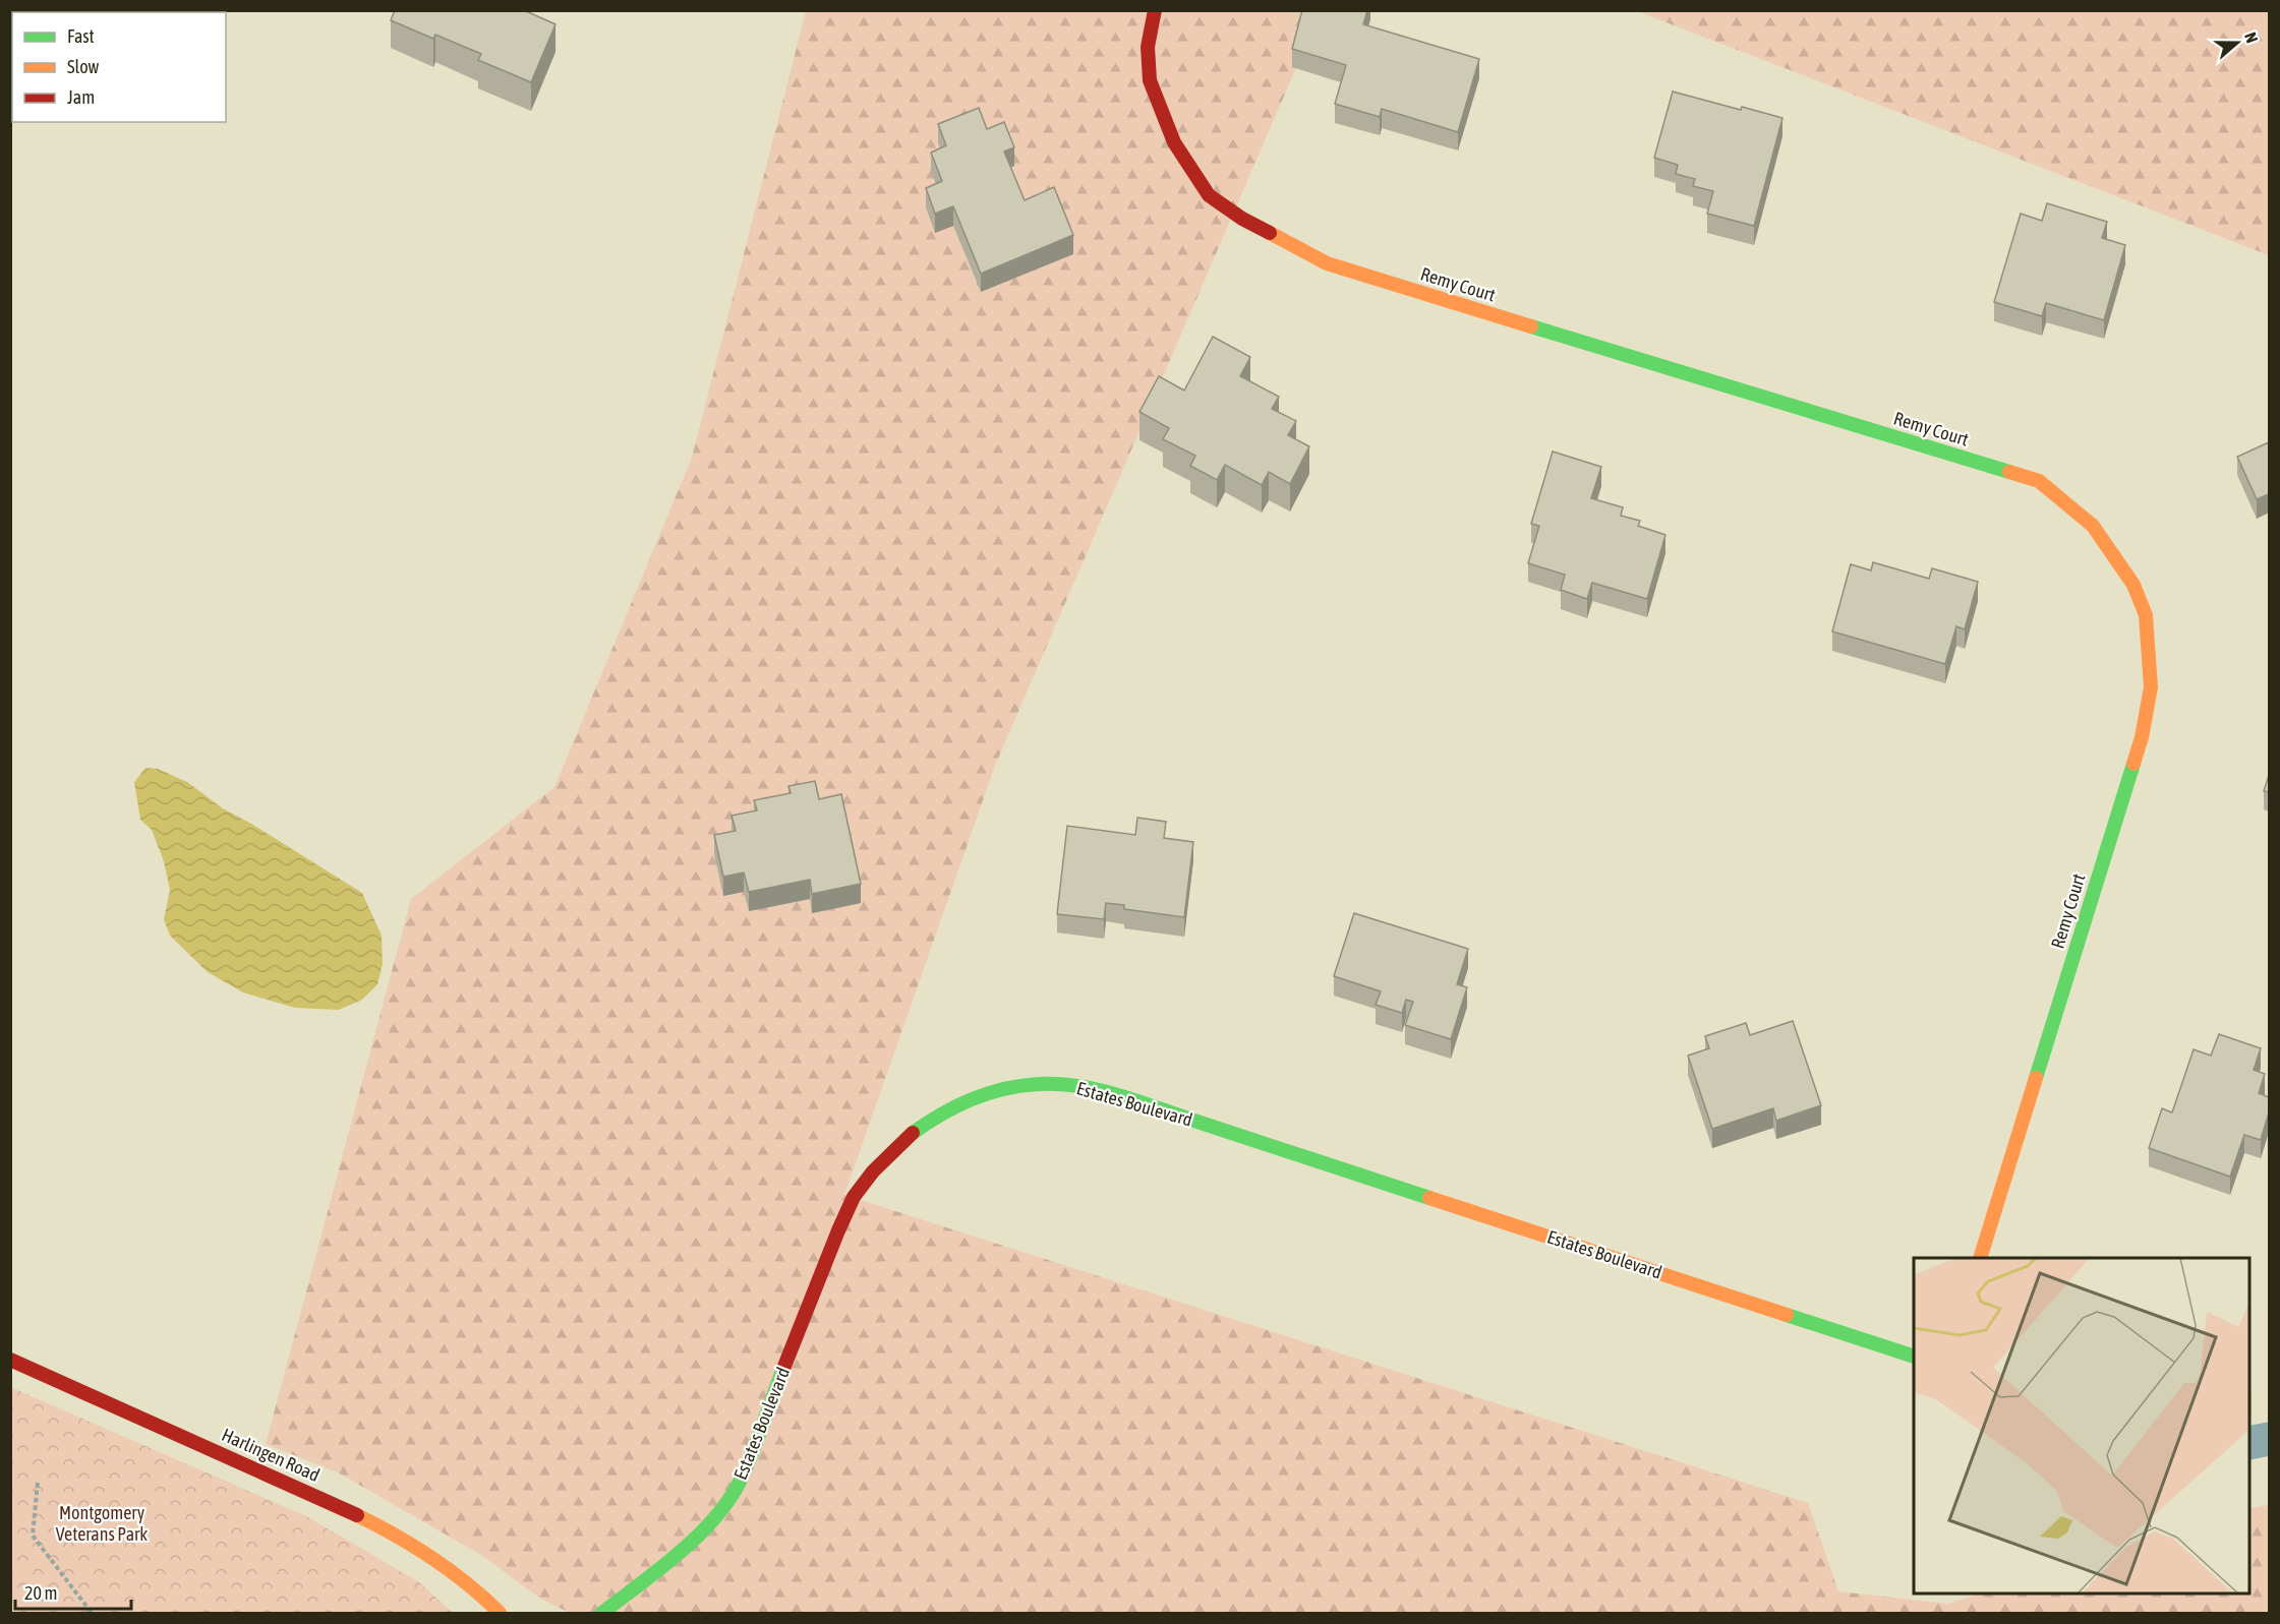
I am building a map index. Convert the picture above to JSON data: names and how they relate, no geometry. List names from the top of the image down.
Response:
{
  "streets": {
    "street": ["Remy Court", "Estates Boulevard", "Harlingen Road"]
  },
  "parks": ["Montgomery Veterans Park"],
  "legend": ["Fast", "Slow", "Jam"],
  "scale_bar": "20 m",
  "north": "right"
}
